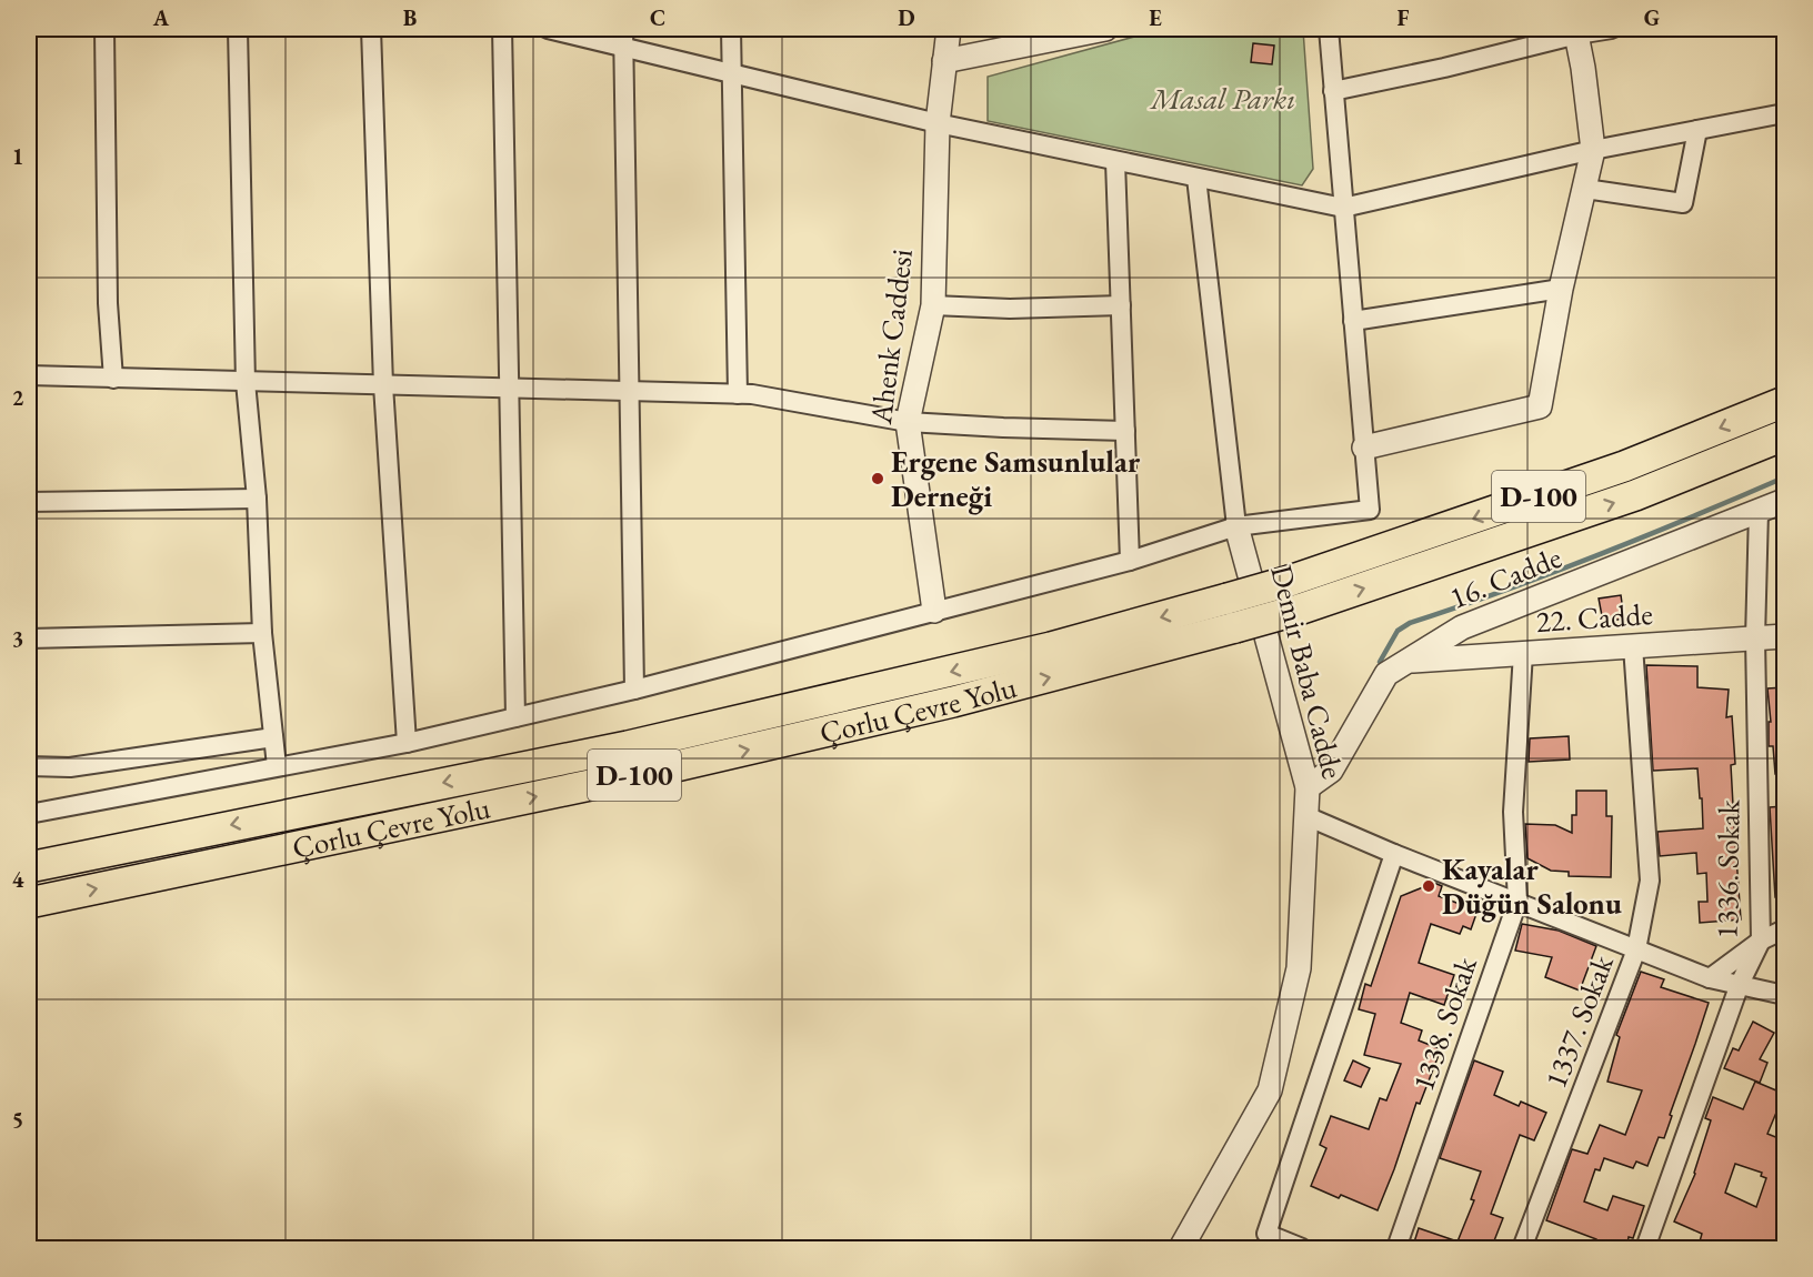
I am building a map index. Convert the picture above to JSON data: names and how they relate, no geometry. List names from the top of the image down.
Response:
{
  "streets": {
    "highway": ["D-100", "Çorlu Çevre Yolu"],
    "street": [
      "Ahenk Caddesi",
      "16. Cadde",
      "22. Cadde",
      "Demir Baba Cadde",
      "1336. Sokak",
      "1337. Sokak",
      "1338. Sokak"
    ]
  },
  "crossings": [
    ["16. Cadde", "22. Cadde"],
    ["16. Cadde", "Demir Baba Cadde"],
    ["16. Cadde", "1336. Sokak"],
    ["22. Cadde", "1336. Sokak"],
    ["22. Cadde", "1337. Sokak"],
    ["22. Cadde", "1338. Sokak"]
  ],
  "parks": ["Masal Parkı"],
  "places": ["Ergene Samsunlular Derneği", "Kayalar Düğün Salonu"],
  "grid": {
    "columns": [
      "A",
      "B",
      "C",
      "D",
      "E",
      "F",
      "G"
    ],
    "rows": [
      "1",
      "2",
      "3",
      "4",
      "5"
    ]
  }
}
